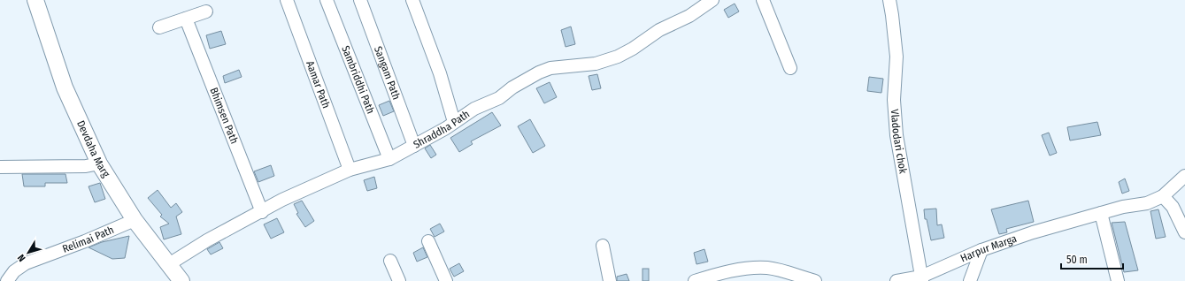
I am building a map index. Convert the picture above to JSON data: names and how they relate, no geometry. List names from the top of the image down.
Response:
{
  "streets": {
    "main road": ["Devdaha Marg"],
    "street": [
      "Sangam Path",
      "Sambriddhi Path",
      "Aamar Path",
      "Bhimsen Path",
      "Shraddha Path",
      "Vladodari chok",
      "Relimai Path",
      "Harpur Marga"
    ]
  },
  "crossings": [
    ["Sangam Path", "Shraddha Path"],
    ["Sambriddhi Path", "Shraddha Path"],
    ["Aamar Path", "Shraddha Path"],
    ["Bhimsen Path", "Shraddha Path"],
    ["Shraddha Path", "Devdaha Marg"],
    ["Vladodari chok", "Harpur Marga"],
    ["Devdaha Marg", "Relimai Path"]
  ],
  "scale_bar": "50 m",
  "north": "bottom left"
}
